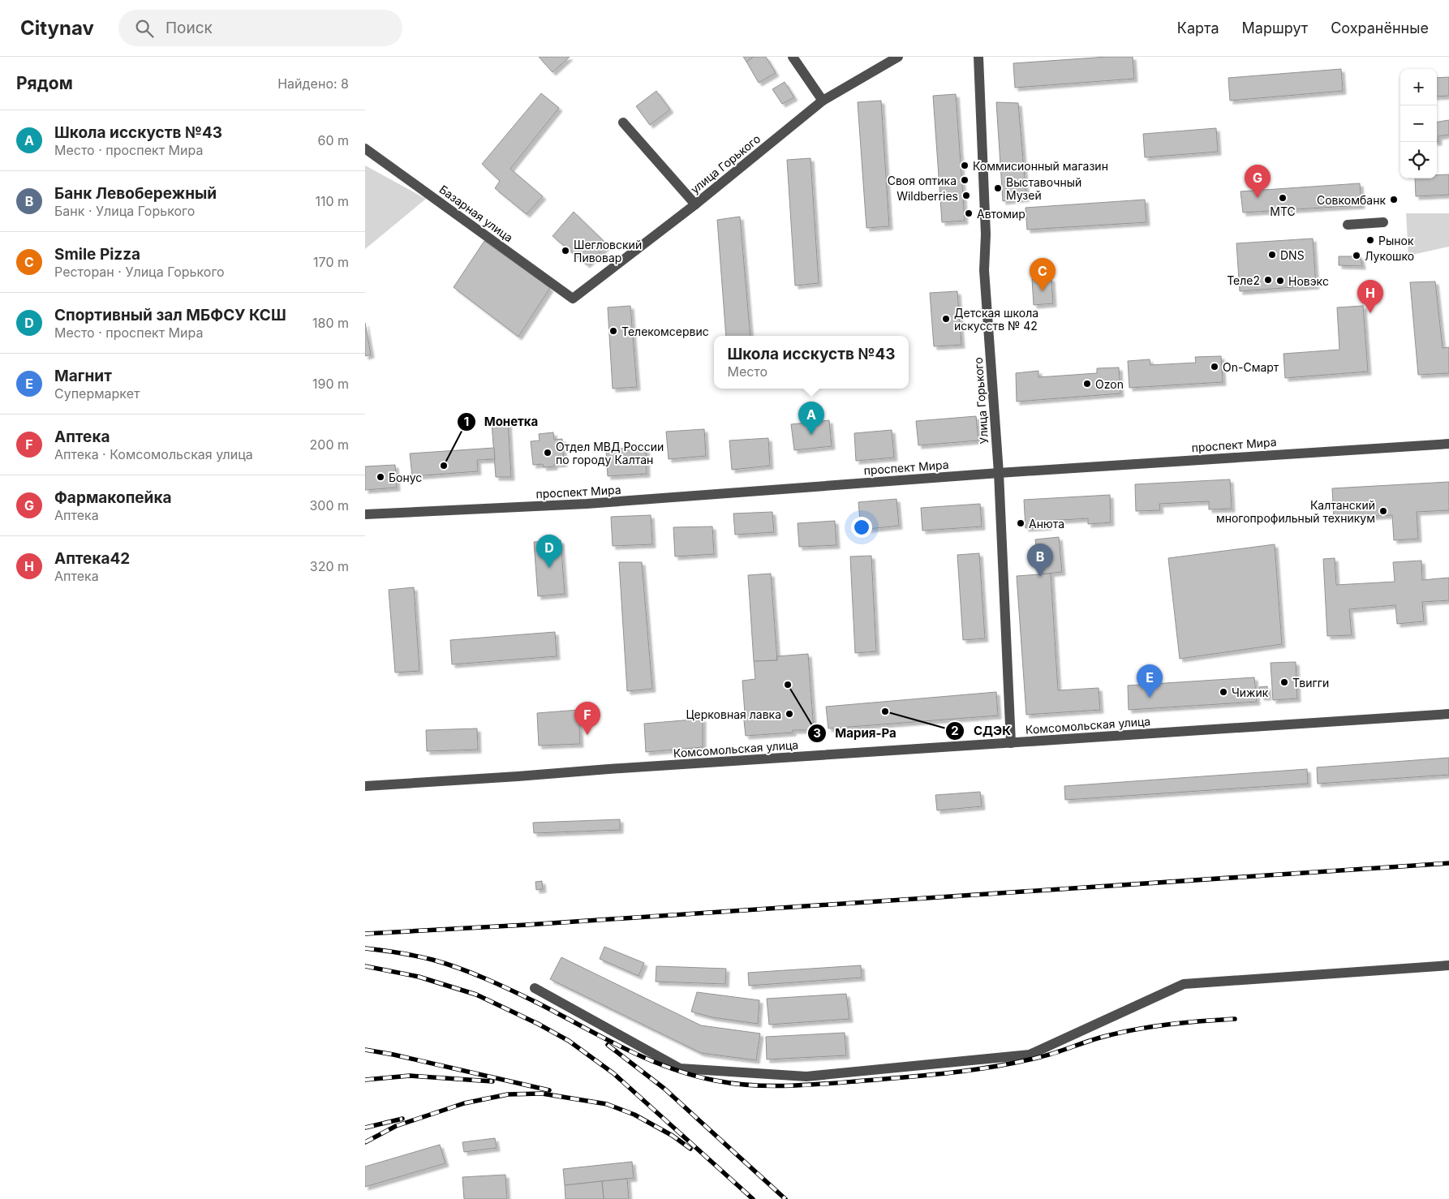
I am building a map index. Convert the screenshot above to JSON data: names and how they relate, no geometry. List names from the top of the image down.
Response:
{
  "streets": {
    "street": [
      "улица Горького",
      "Базарная улица",
      "Улица Горького",
      "проспект Мира",
      "Комсомольская улица"
    ]
  },
  "crossings": [
    ["улица Горького", "Базарная улица"],
    ["Улица Горького", "проспект Мира"],
    ["Улица Горького", "Комсомольская улица"]
  ],
  "places": [
    "Коммисионный магазин",
    "Своя оптика",
    "Выставочный Музей",
    "Wildberries",
    "МТС",
    "Совкомбанк",
    "Автомир",
    "Рынок",
    "Шегловский Пивовар",
    "DNS",
    "Лукошко",
    "Теле2",
    "Новэкс",
    "Детская школа искусств № 42",
    "Телекомсервис",
    "On-Смарт",
    "Ozon",
    "Отдел МВД России по городу Калтан",
    "Монетка",
    "Бонус",
    "Калтанский многопрофильный техникум",
    "Анюта",
    "Твигги",
    "Мария-Ра",
    "Чижик",
    "СДЭК",
    "Церковная лавка"
  ],
  "page": {
    "header": "Citynav",
    "search": "Поиск",
    "nav": ["Карта", "Маршрут", "Сохранённые"],
    "heading": ["Рядом", "Найдено: 8"],
    "map_buttons": ["+", "−"],
    "list": [
      {
        "mark": "A",
        "name": "Школа исскуств №43",
        "note": "Место · проспект Мира",
        "value": "60 m"
      },
      {
        "mark": "B",
        "name": "Банк Левобережный",
        "note": "Банк · Улица Горького",
        "value": "110 m"
      },
      {
        "mark": "C",
        "name": "Smile Pizza",
        "note": "Ресторан · Улица Горького",
        "value": "170 m"
      },
      {
        "mark": "D",
        "name": "Спортивный зал МБФСУ КСШ",
        "note": "Место · проспект Мира",
        "value": "180 m"
      },
      {
        "mark": "E",
        "name": "Магнит",
        "note": "Супермаркет",
        "value": "190 m"
      },
      {
        "mark": "F",
        "name": "Аптека",
        "note": "Аптека · Комсомольская улица",
        "value": "200 m"
      },
      {
        "mark": "G",
        "name": "Фармакопейка",
        "note": "Аптека",
        "value": "300 m"
      },
      {
        "mark": "H",
        "name": "Аптека42",
        "note": "Аптека",
        "value": "320 m"
      }
    ],
    "pins": [
      "G",
      "C",
      "H",
      "A",
      "D",
      "B",
      "E",
      "F"
    ],
    "popup": ["Школа исскуств №43", "Место"]
  }
}
